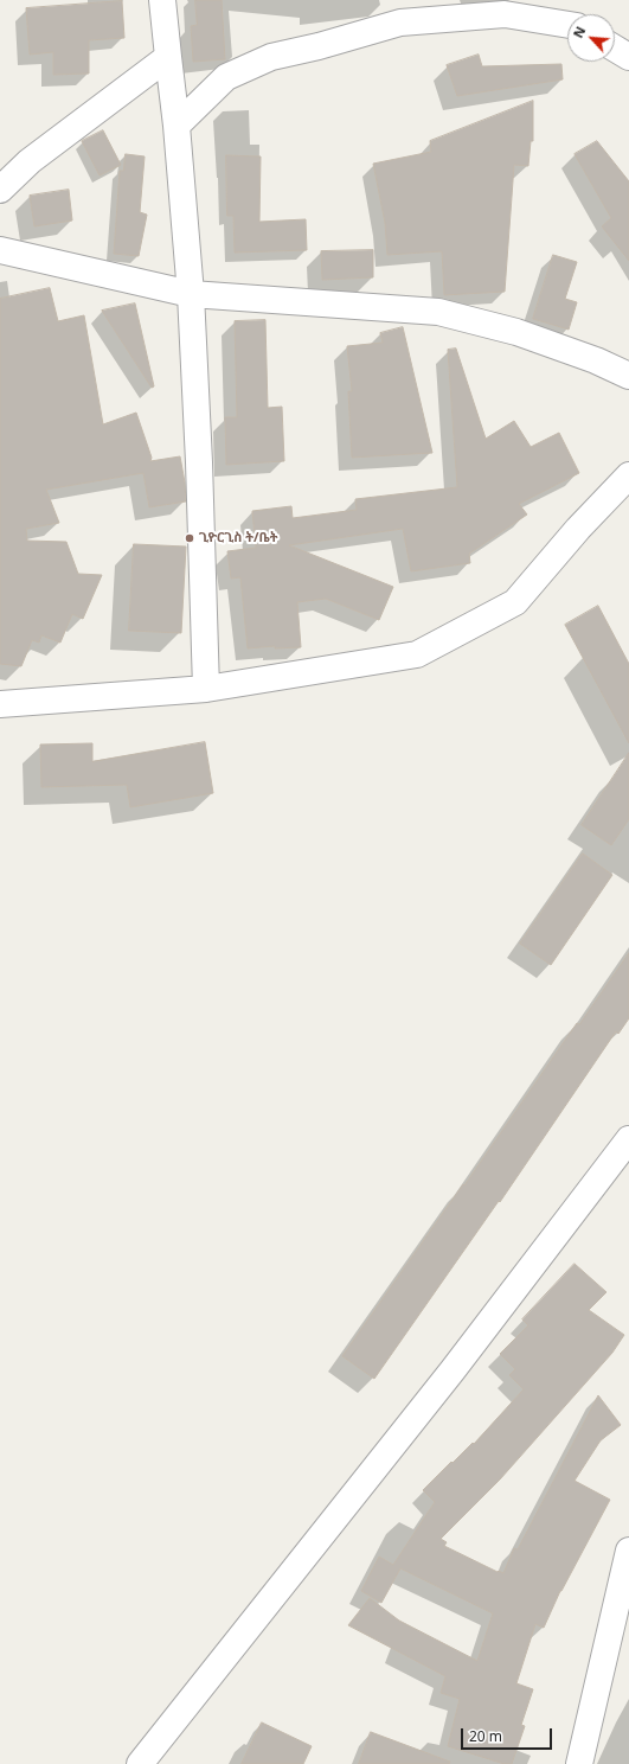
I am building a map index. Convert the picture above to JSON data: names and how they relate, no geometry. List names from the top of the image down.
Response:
{
  "places": ["ጊዮርጊስ ት/ቤት"],
  "scale_bar": "20 m",
  "north": "top left"
}
